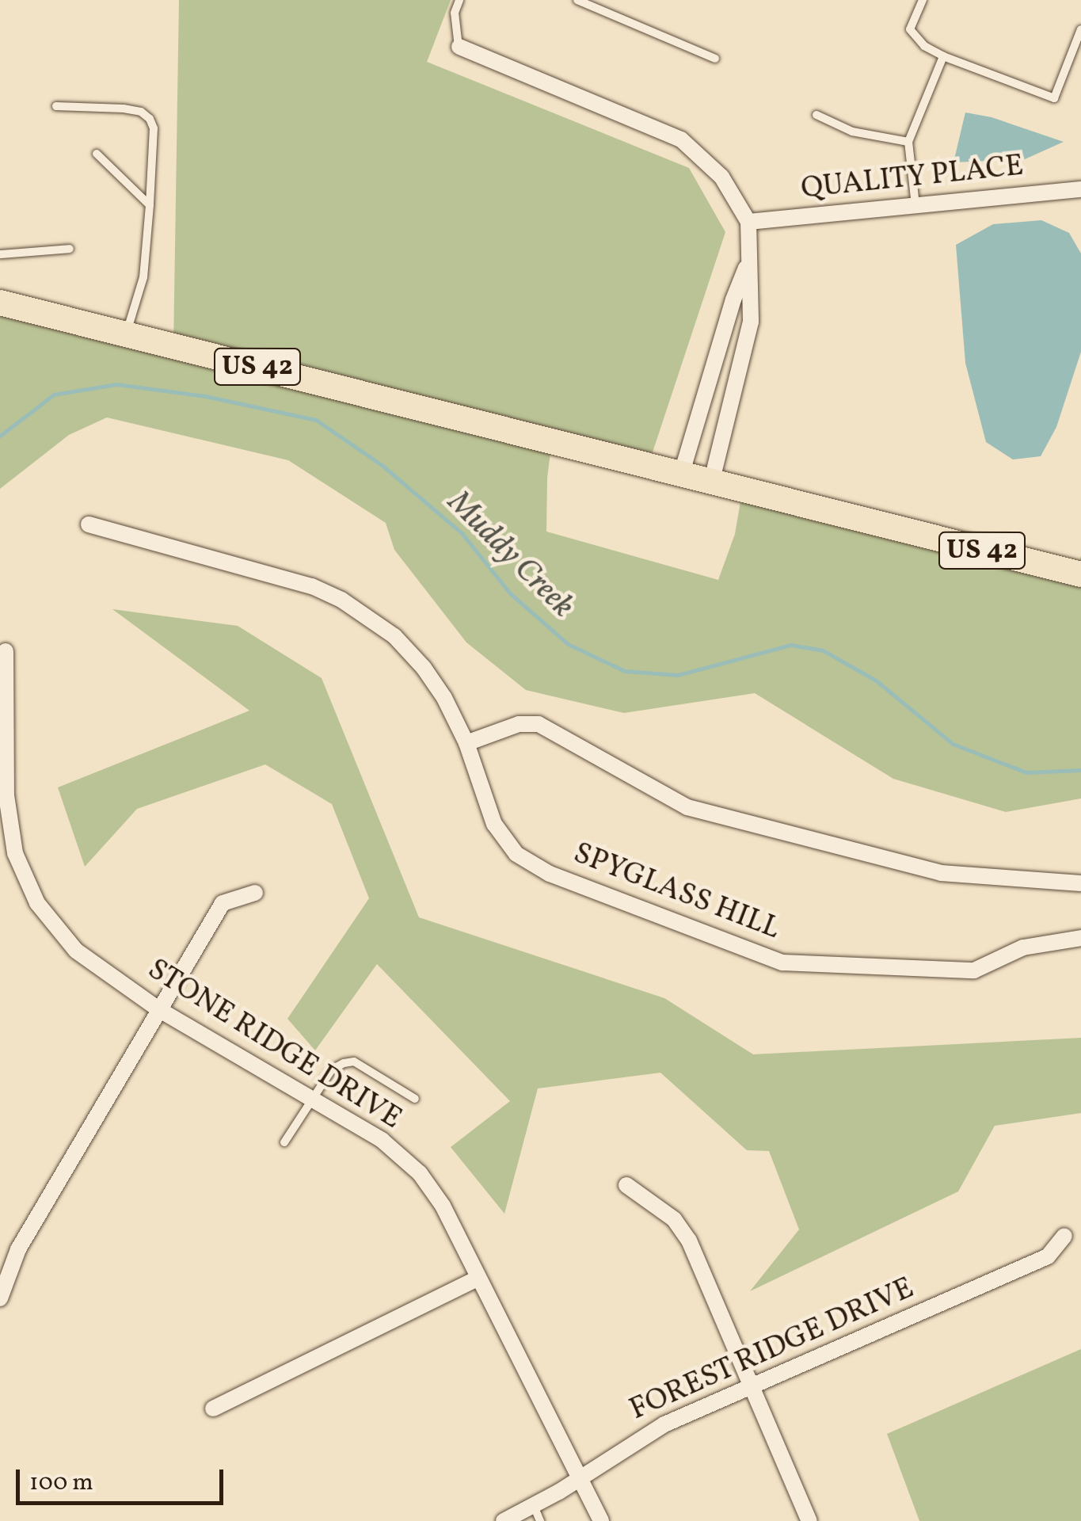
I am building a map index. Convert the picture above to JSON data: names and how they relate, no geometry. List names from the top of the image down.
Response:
{
  "streets": {
    "main road": ["US 42"],
    "street": [
      "QUALITY PLACE",
      "SPYGLASS HILL",
      "STONE RIDGE DRIVE",
      "FOREST RIDGE DRIVE"
    ]
  },
  "crossings": [
    ["STONE RIDGE DRIVE", "FOREST RIDGE DRIVE"]
  ],
  "water": ["Muddy Creek"],
  "scale_bar": "100 m"
}
